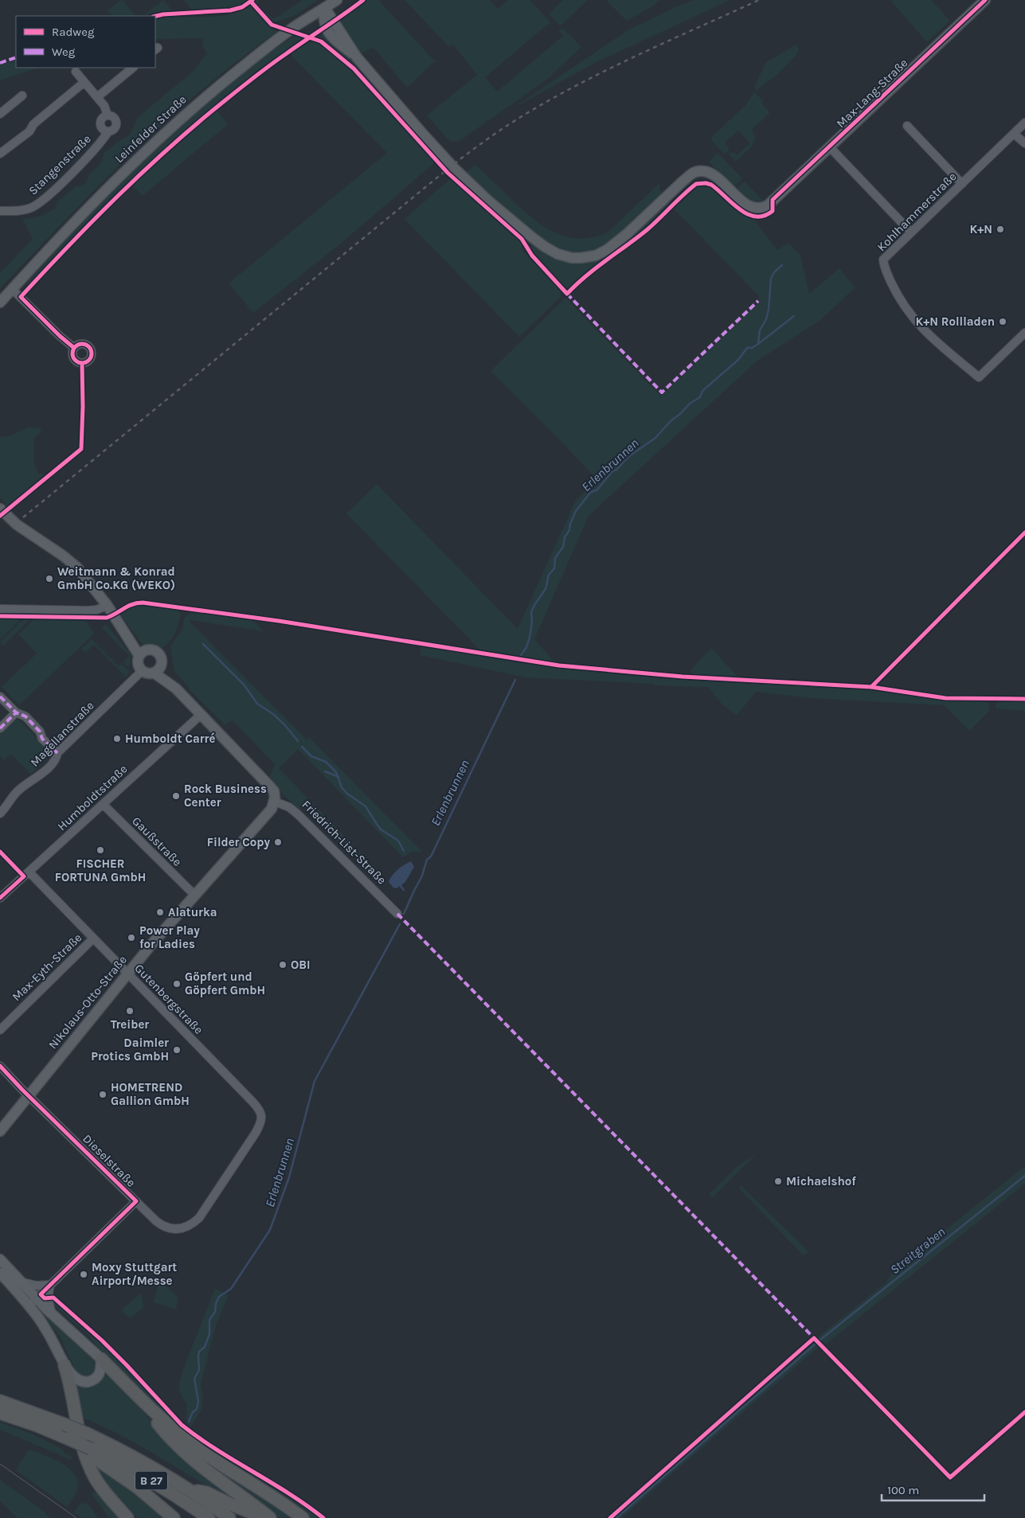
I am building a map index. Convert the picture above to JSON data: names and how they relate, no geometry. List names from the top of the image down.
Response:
{
  "streets": {
    "highway": ["B 27"],
    "main road": ["Max-Lang-Straße", "Leinfelder Straße", "Nikolaus-Otto-Straße"],
    "street": [
      "Stangenstraße",
      "Kohlhammerstraße",
      "Magellanstraße",
      "Humboldtstraße",
      "Gaußstraße",
      "Friedrich-List-Straße",
      "Max-Eyth-Straße",
      "Gutenbergstraße",
      "Dieselstraße"
    ]
  },
  "crossings": [
    ["Humboldtstraße", "Gaußstraße"],
    ["Humboldtstraße", "Gutenbergstraße"],
    ["Gaußstraße", "Nikolaus-Otto-Straße"],
    ["Friedrich-List-Straße", "Nikolaus-Otto-Straße"],
    ["Max-Eyth-Straße", "Gutenbergstraße"],
    ["Gutenbergstraße", "Nikolaus-Otto-Straße"],
    ["Gutenbergstraße", "Dieselstraße"],
    ["Nikolaus-Otto-Straße", "Dieselstraße"]
  ],
  "water": ["Erlenbrunnen", "Streitgraben"],
  "places": [
    "K+N",
    "K+N Rollladen",
    "Weitmann & Konrad GmbH Co.KG (WEKO)",
    "Humboldt Carré",
    "Rock Business Center",
    "Filder Copy",
    "FISCHER FORTUNA GmbH",
    "Alaturka",
    "Power Play for Ladies",
    "OBI",
    "Göpfert und Göpfert GmbH",
    "Treiber",
    "Daimler Protics GmbH",
    "HOMETREND Gallion GmbH",
    "Michaelshof",
    "Moxy Stuttgart Airport/Messe"
  ],
  "legend": ["Radweg", "Weg"],
  "scale_bar": "100 m"
}
